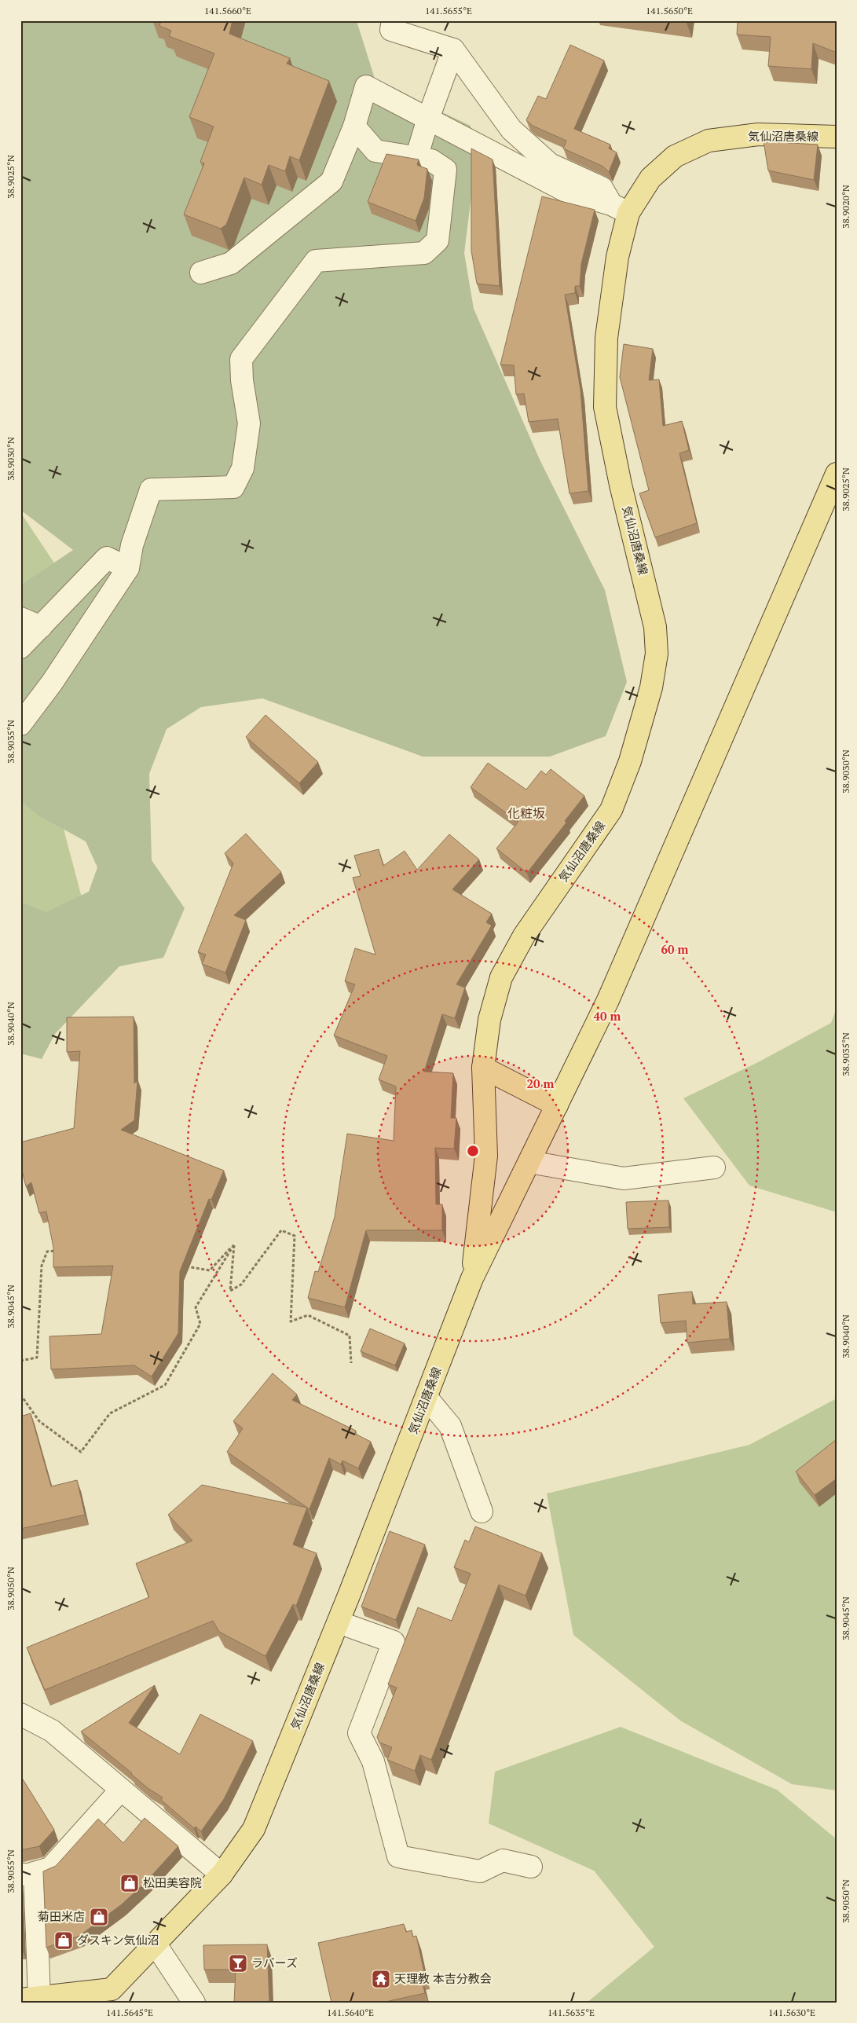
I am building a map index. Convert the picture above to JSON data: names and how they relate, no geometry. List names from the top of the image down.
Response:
{
  "streets": {
    "main road": ["気仙沼唐桑線"]
  },
  "districts": ["化粧坂"],
  "places": {
    "shop": ["松田美容院", "菊田米店", "ダスキン気仙沼"],
    "bar": ["ラバーズ"],
    "temple": ["天理教 本吉分教会"]
  },
  "coordinates": [
    "141.5660°E",
    "141.5655°E",
    "141.5650°E",
    "38.9025°N",
    "38.9020°N",
    "38.9030°N",
    "38.9035°N",
    "38.9040°N",
    "38.9045°N",
    "38.9050°N",
    "38.9055°N",
    "141.5645°E",
    "141.5640°E",
    "141.5635°E",
    "141.5630°E"
  ],
  "rings": ["60 m", "40 m", "20 m"]
}
